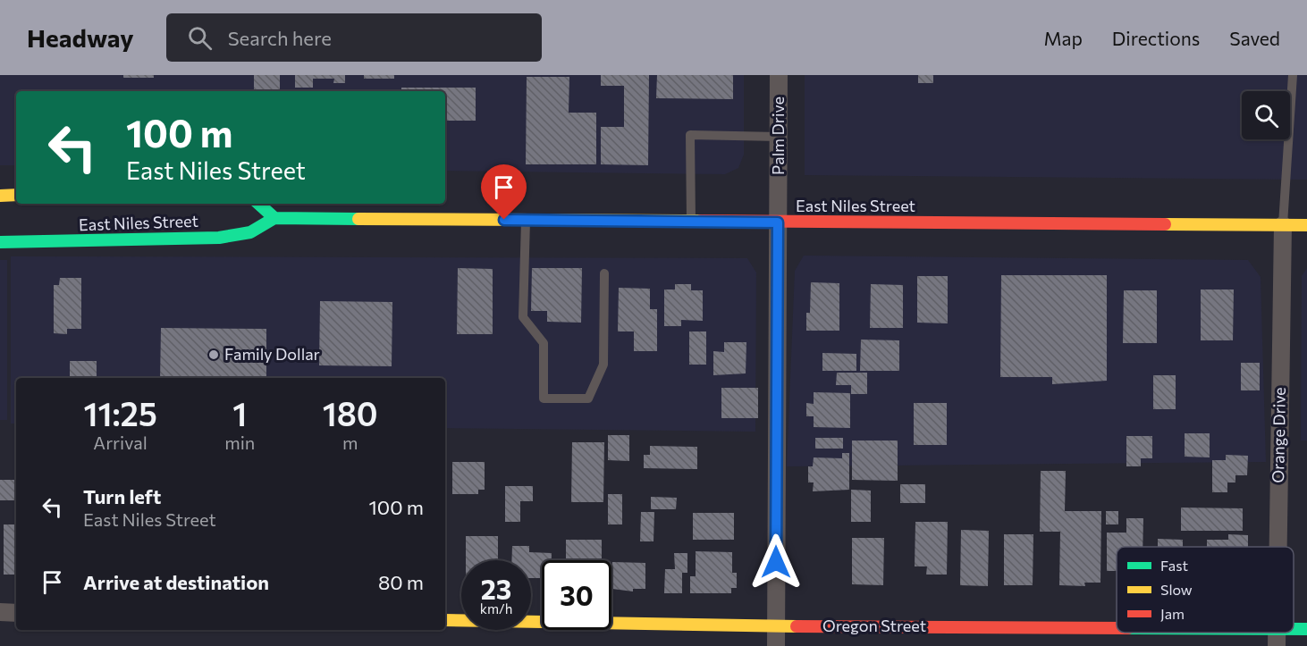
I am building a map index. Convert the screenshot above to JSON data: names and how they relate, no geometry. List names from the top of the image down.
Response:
{
  "streets": {
    "main road": ["East Niles Street", "Oregon Street"],
    "street": ["Palm Drive", "Orange Drive"]
  },
  "crossings": [
    ["Palm Drive", "East Niles Street"],
    ["Palm Drive", "Oregon Street"],
    ["East Niles Street", "Orange Drive"]
  ],
  "places": ["Family Dollar"],
  "legend": ["Fast", "Slow", "Jam"],
  "page": {
    "header": "Headway",
    "search": "Search here",
    "nav": ["Map", "Directions", "Saved"],
    "turn": ["100 m", "East Niles Street"],
    "eta": [
      "11:25",
      "Arrival",
      "1",
      "min",
      "180",
      "m"
    ],
    "list": [
      {
        "name": "Turn left",
        "note": "East Niles Street",
        "value": "100 m"
      },
      {
        "name": "Arrive at destination",
        "value": "80 m"
      }
    ],
    "speed": "23 km/h",
    "limit": "30"
  }
}
